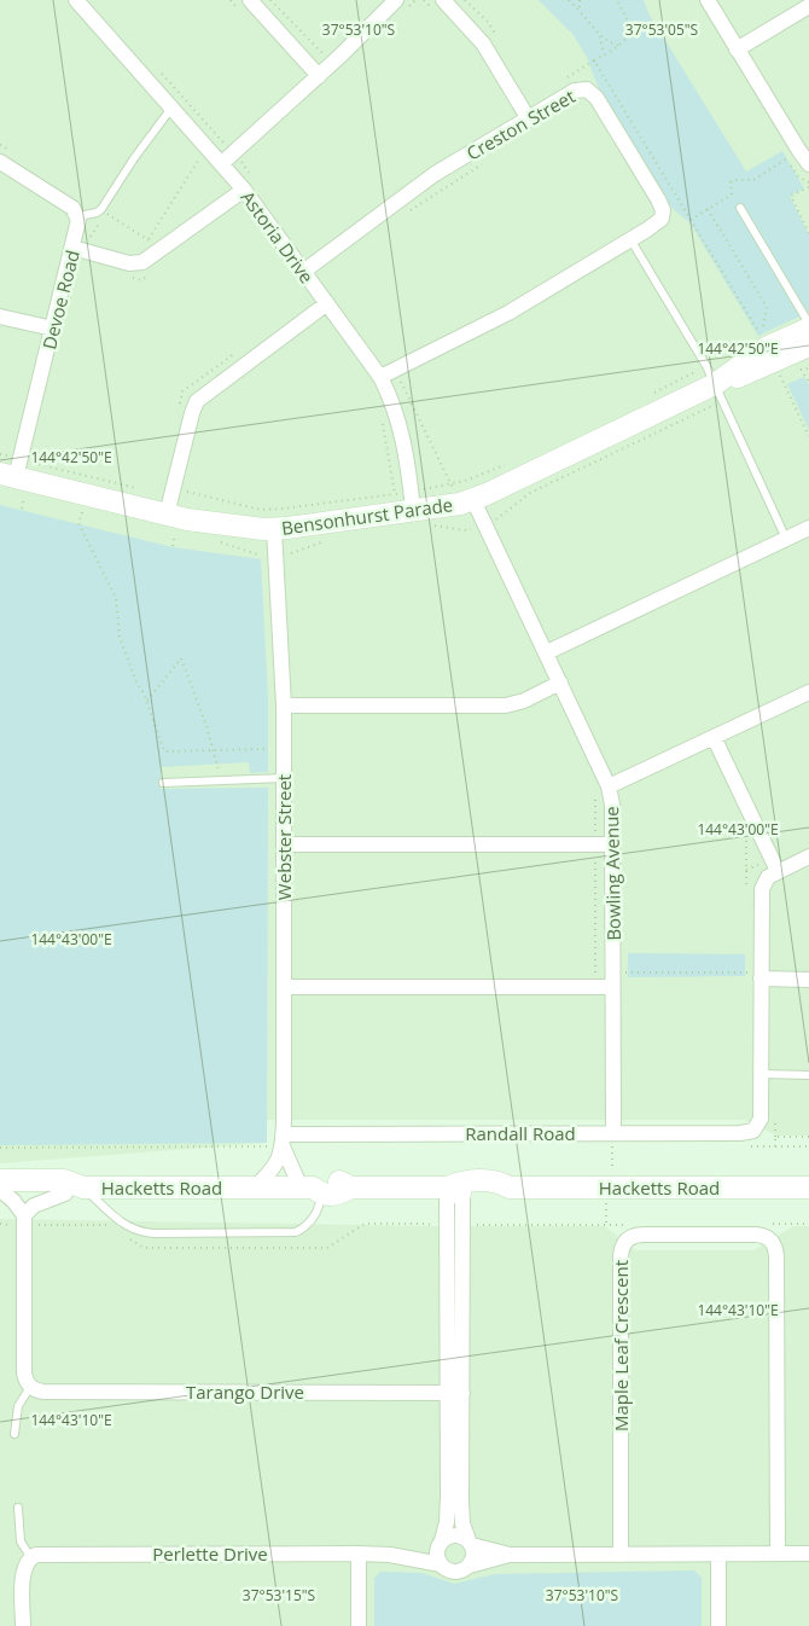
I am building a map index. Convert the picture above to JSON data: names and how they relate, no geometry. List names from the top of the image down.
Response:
{
  "streets": {
    "street": [
      "Creston Street",
      "Astoria Drive",
      "Devoe Road",
      "Bensonhurst Parade",
      "Webster Street",
      "Bowling Avenue",
      "Randall Road",
      "Hacketts Road",
      "Maple Leaf Crescent",
      "Tarango Drive",
      "Perlette Drive"
    ]
  },
  "crossings": [
    ["Creston Street", "Astoria Drive"],
    ["Astoria Drive", "Bensonhurst Parade"],
    ["Devoe Road", "Bensonhurst Parade"],
    ["Bensonhurst Parade", "Webster Street"],
    ["Bensonhurst Parade", "Bowling Avenue"],
    ["Webster Street", "Randall Road"],
    ["Webster Street", "Hacketts Road"],
    ["Bowling Avenue", "Randall Road"]
  ],
  "coordinates": [
    "37°53'10\"S",
    "37°53'05\"S",
    "144°42'50\"E",
    "144°43'00\"E",
    "144°43'10\"E",
    "37°53'15\"S"
  ]
}
